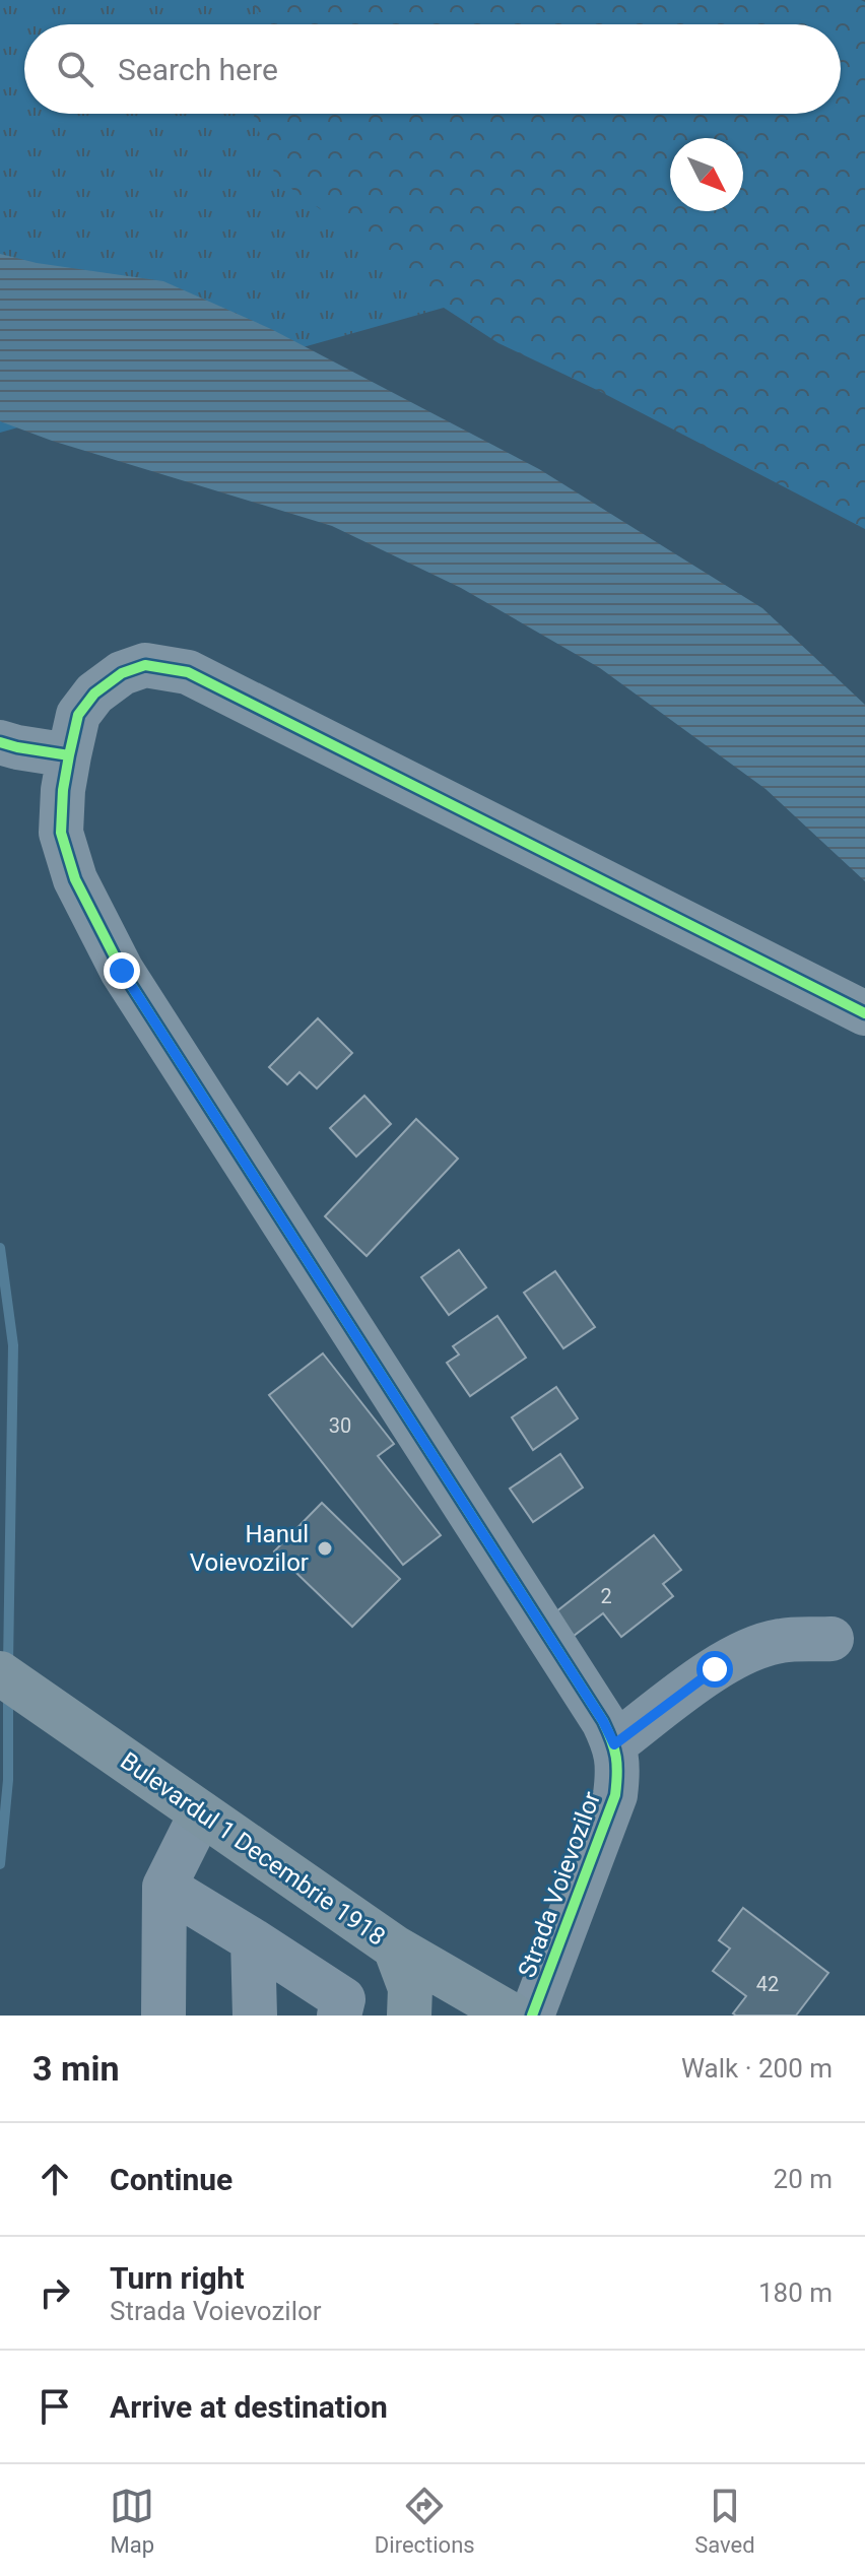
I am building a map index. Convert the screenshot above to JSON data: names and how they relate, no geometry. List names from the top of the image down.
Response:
{
  "streets": {
    "main road": ["Bulevardul 1 Decembrie 1918"],
    "street": ["Strada Voievozilor"]
  },
  "places": ["Hanul Voievozilor"],
  "house_numbers": ["30", "2", "42"],
  "north": "bottom right",
  "page": {
    "search": "Search here",
    "heading": ["3 min", "Walk · 200 m"],
    "list": [
      ["Continue", "20 m"],
      ["Turn right", "Strada Voievozilor", "180 m"],
      "Arrive at destination"
    ],
    "nav": ["Map", "Directions", "Saved"]
  }
}
